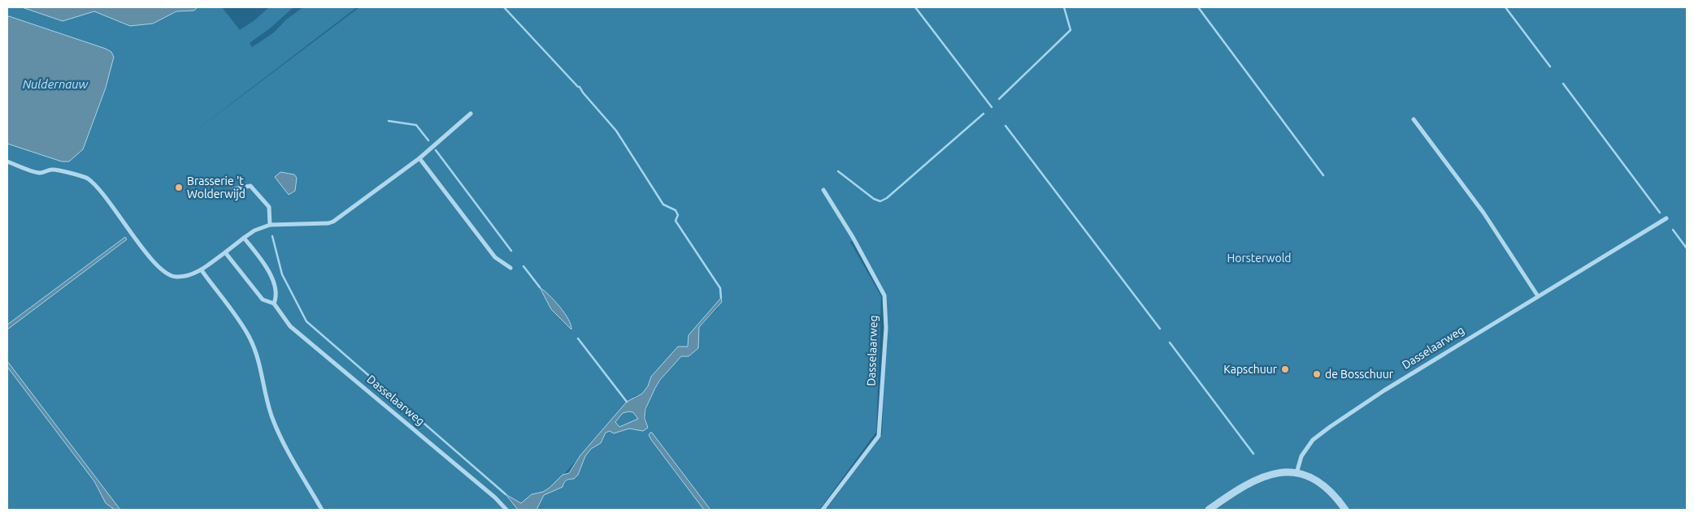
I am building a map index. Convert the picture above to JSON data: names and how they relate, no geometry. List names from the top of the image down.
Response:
{
  "streets": {
    "street": ["Dasselaarweg"]
  },
  "water": ["Nuldernauw"],
  "parks": ["Horsterwold"],
  "places": ["Brasserie 't Wolderwijd", "Kapschuur", "de Bosschuur"]
}
